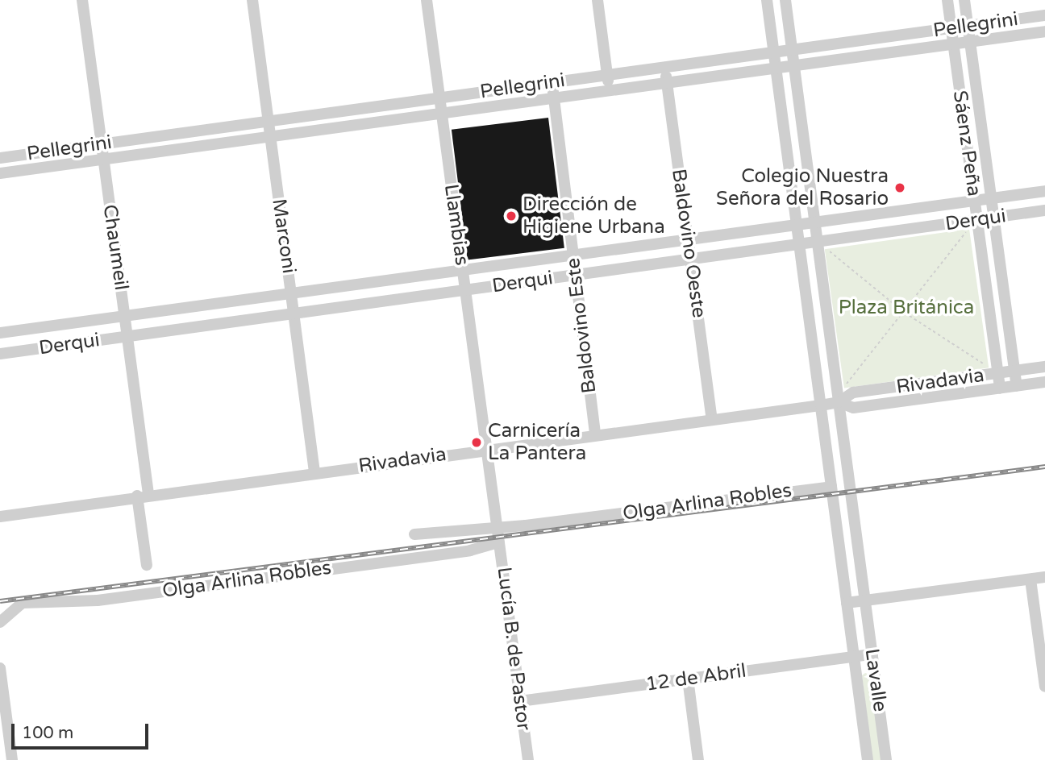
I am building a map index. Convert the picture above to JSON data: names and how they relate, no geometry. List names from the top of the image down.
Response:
{
  "streets": {
    "street": [
      "Pellegrini",
      "Sáenz Peña",
      "Derqui",
      "Llambías",
      "Marconi",
      "Baldovino Oeste",
      "Chaumeil",
      "Baldovino Este",
      "Rivadavia",
      "Olga Arlina Robles",
      "Lucía B. de Pastor",
      "12 de Abril",
      "Lavalle"
    ]
  },
  "crossings": [
    ["Pellegrini", "Sáenz Peña"],
    ["Pellegrini", "Llambías"],
    ["Pellegrini", "Marconi"],
    ["Pellegrini", "Baldovino Oeste"],
    ["Pellegrini", "Chaumeil"],
    ["Pellegrini", "Baldovino Este"],
    ["Pellegrini", "Lavalle"],
    ["Sáenz Peña", "Derqui"],
    ["Sáenz Peña", "Rivadavia"],
    ["Derqui", "Llambías"],
    ["Derqui", "Marconi"],
    ["Derqui", "Baldovino Oeste"],
    ["Derqui", "Chaumeil"],
    ["Derqui", "Baldovino Este"],
    ["Derqui", "Lavalle"],
    ["Llambías", "Rivadavia"],
    ["Llambías", "Olga Arlina Robles"],
    ["Llambías", "Lucía B. de Pastor"],
    ["Marconi", "Rivadavia"],
    ["Baldovino Oeste", "Rivadavia"],
    ["Chaumeil", "Rivadavia"],
    ["Baldovino Este", "Rivadavia"],
    ["Rivadavia", "Lavalle"],
    ["Olga Arlina Robles", "Lucía B. de Pastor"],
    ["Olga Arlina Robles", "Lavalle"],
    ["Lucía B. de Pastor", "12 de Abril"],
    ["12 de Abril", "Lavalle"]
  ],
  "parks": ["Plaza Británica"],
  "places": ["Colegio Nuestra Señora del Rosario", "Dirección de Higiene Urbana", "Carnicería La Pantera"],
  "scale_bar": "100 m"
}
